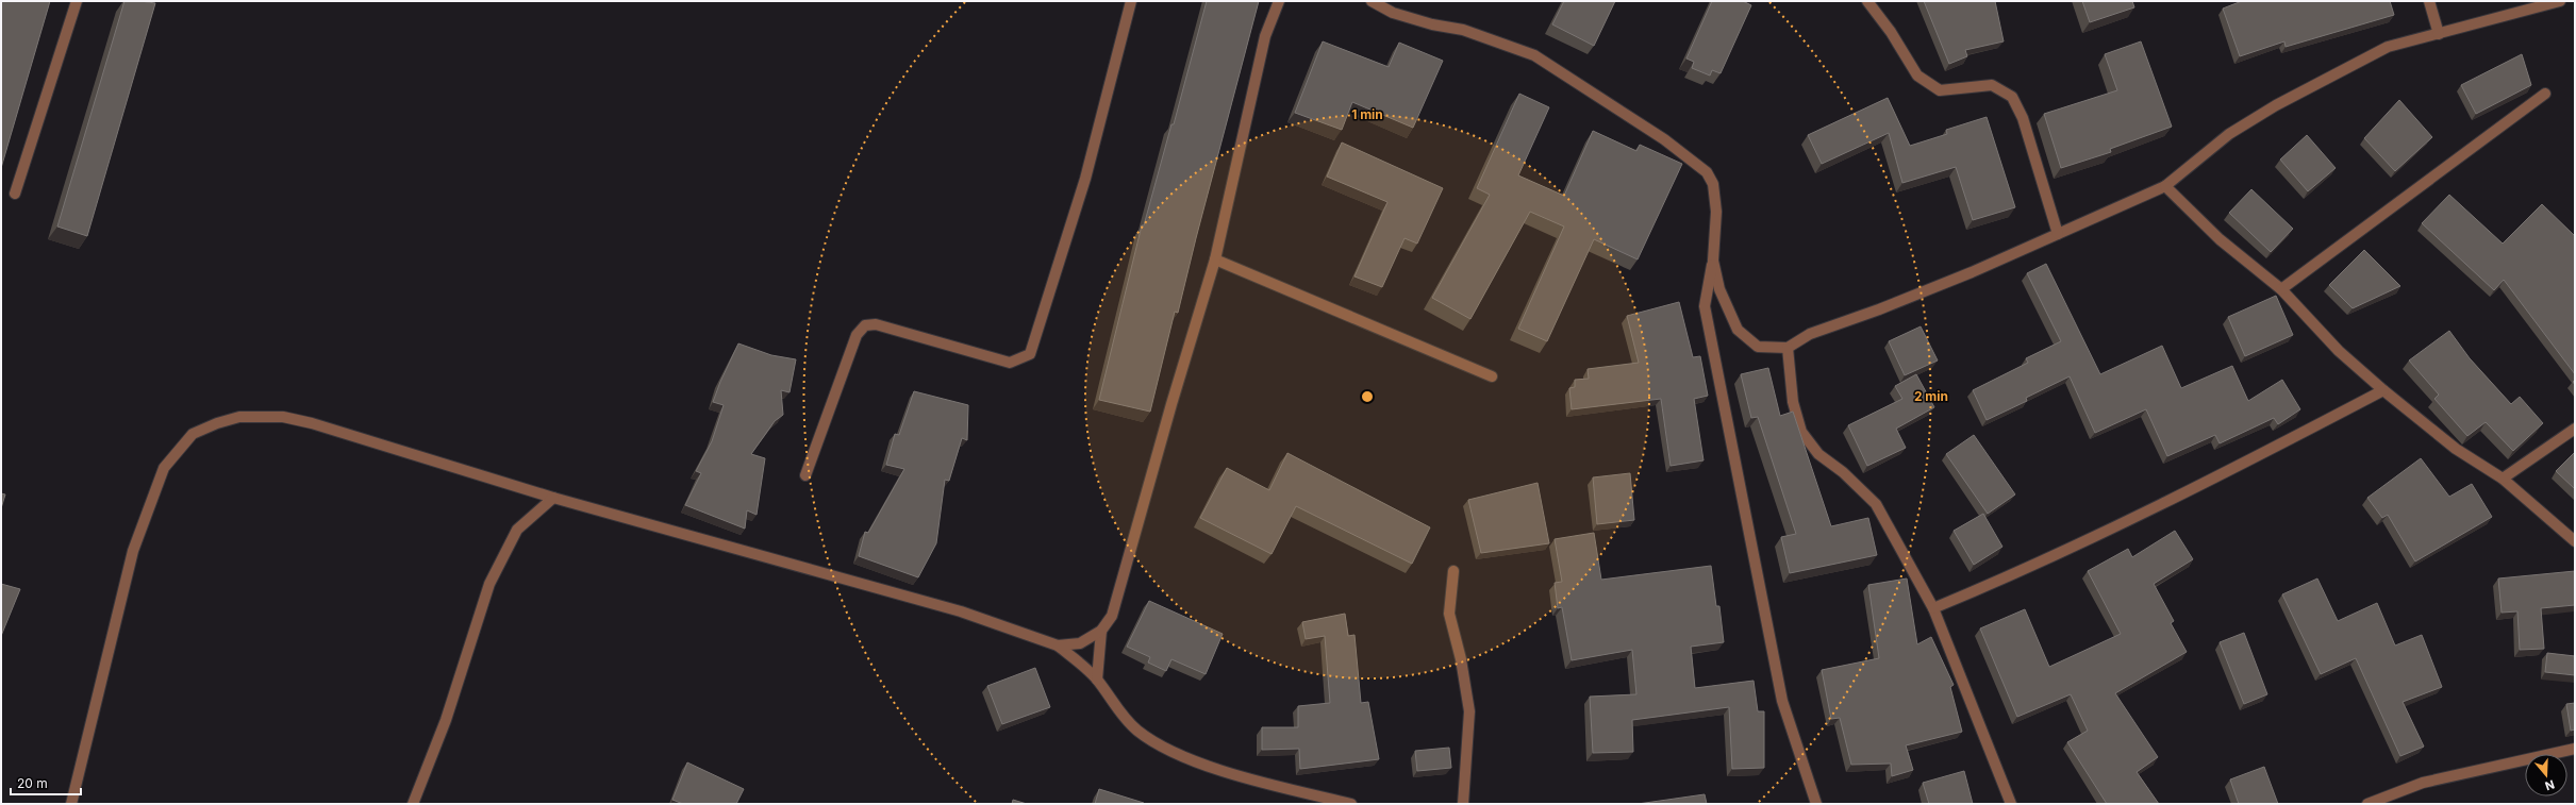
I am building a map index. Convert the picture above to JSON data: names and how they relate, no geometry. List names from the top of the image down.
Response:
{
  "scale_bar": "20 m",
  "north": "bottom",
  "rings": ["1 min", "2 min"]
}
